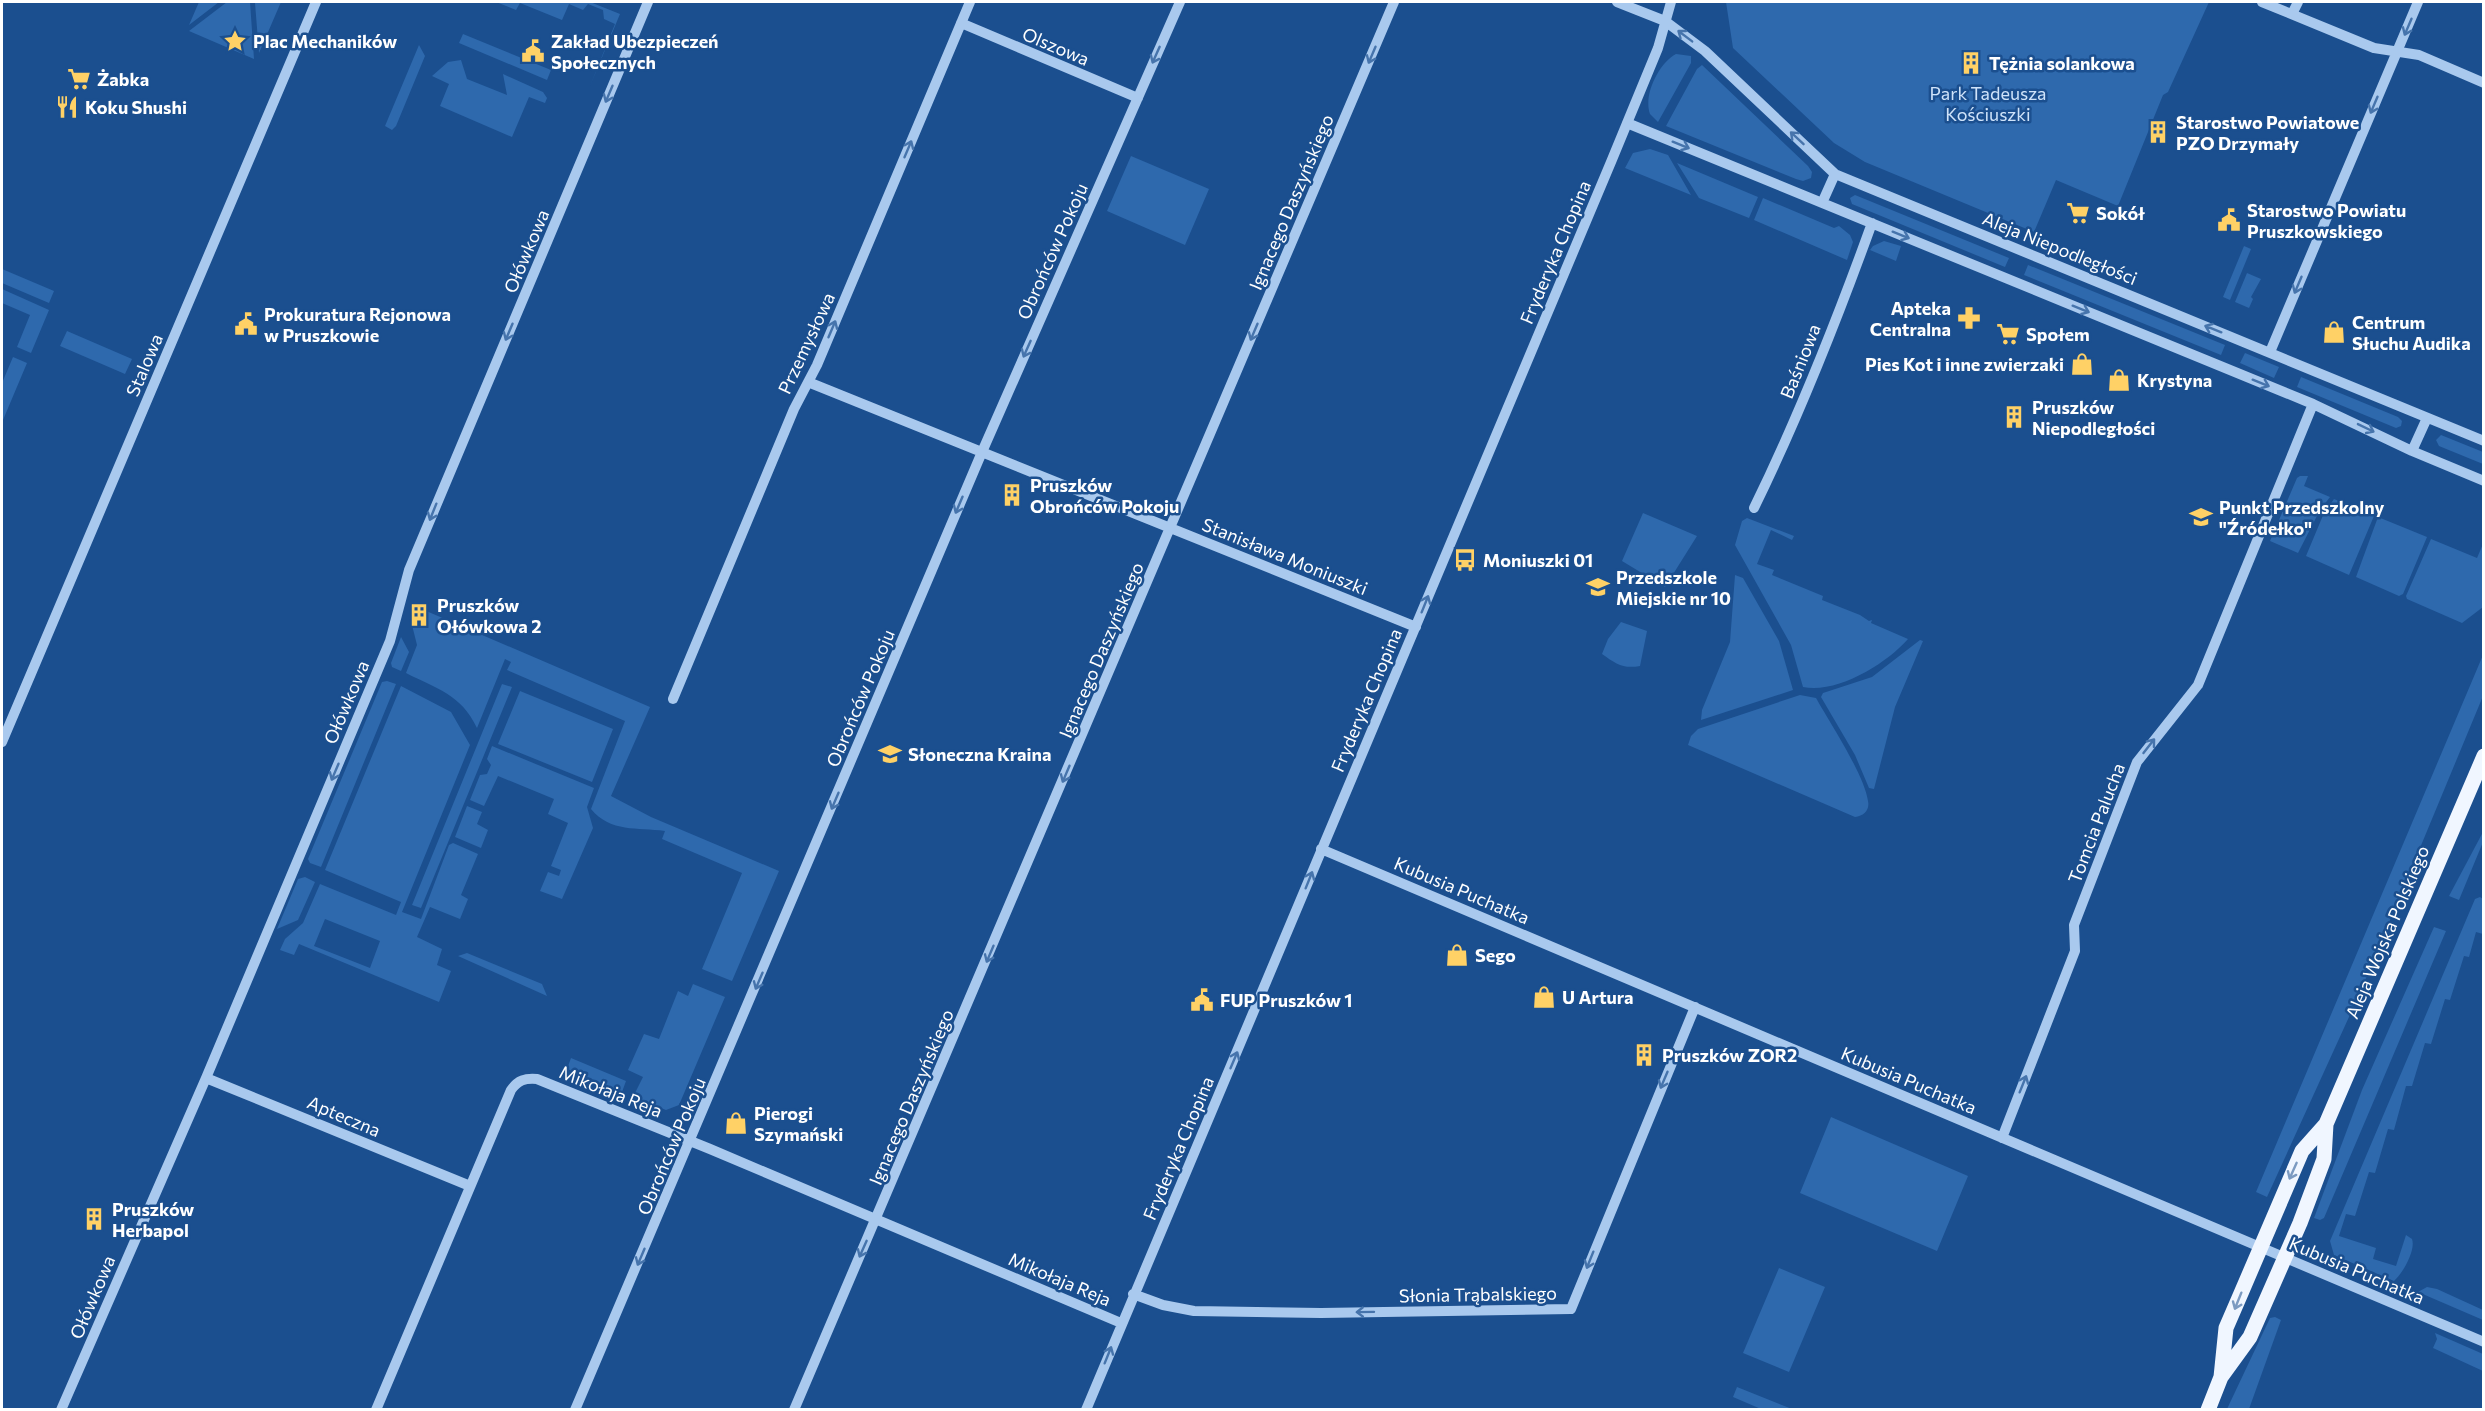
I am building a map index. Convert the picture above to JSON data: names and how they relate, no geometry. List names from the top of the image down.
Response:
{
  "streets": {
    "main road": ["Aleja Wojska Polskiego"],
    "street": [
      "Olszowa",
      "Ignacego Daszyńskiego",
      "Aleja Niepodległości",
      "Ołówkowa",
      "Obrońców Pokoju",
      "Fryderyka Chopina",
      "Przemysłowa",
      "Baśniowa",
      "Stalowa",
      "Stanisława Moniuszki",
      "Tomcia Palucha",
      "Kubusia Puchatka",
      "Mikołaja Reja",
      "Apteczna",
      "Słonia Trąbalskiego"
    ]
  },
  "crossings": [
    ["Olszowa", "Obrońców Pokoju"],
    ["Olszowa", "Przemysłowa"],
    ["Ignacego Daszyńskiego", "Stanisława Moniuszki"],
    ["Ignacego Daszyńskiego", "Mikołaja Reja"],
    ["Aleja Niepodległości", "Fryderyka Chopina"],
    ["Ołówkowa", "Apteczna"],
    ["Obrońców Pokoju", "Stanisława Moniuszki"],
    ["Obrońców Pokoju", "Mikołaja Reja"],
    ["Fryderyka Chopina", "Stanisława Moniuszki"],
    ["Fryderyka Chopina", "Kubusia Puchatka"],
    ["Fryderyka Chopina", "Mikołaja Reja"],
    ["Fryderyka Chopina", "Słonia Trąbalskiego"],
    ["Przemysłowa", "Stanisława Moniuszki"],
    ["Tomcia Palucha", "Kubusia Puchatka"],
    ["Kubusia Puchatka", "Aleja Wojska Polskiego"],
    ["Kubusia Puchatka", "Słonia Trąbalskiego"],
    ["Mikołaja Reja", "Apteczna"]
  ],
  "one_way": [
    "Ignacego Daszyńskiego",
    "Ołówkowa",
    "Obrońców Pokoju",
    "Fryderyka Chopina",
    "Przemysłowa",
    "Tomcia Palucha",
    "Słonia Trąbalskiego"
  ],
  "parks": ["Park Tadeusza Kościuszki"],
  "places": {
    "place": ["Plac Mechaników"],
    "public building": [
      "Zakład Ubezpieczeń Społecznych",
      "Starostwo Powiatu Pruszkowskiego",
      "Prokuratura Rejonowa w Pruszkowie",
      "FUP Pruszków 1"
    ],
    "building": [
      "Tężnia solankowa",
      "Starostwo Powiatowe PZO Drzymały",
      "Pruszków Niepodległości",
      "Pruszków Obrońców Pokoju",
      "Pruszków Ołówkowa 2",
      "Pruszków ZOR2",
      "Pruszków Herbapol"
    ],
    "supermarket": ["Żabka", "Sokół", "Społem"],
    "restaurant": ["Koku Shushi"],
    "pharmacy": ["Apteka Centralna"],
    "shop": [
      "Centrum Słuchu Audika",
      "Pies Kot i inne zwierzaki",
      "Krystyna",
      "Sego",
      "U Artura",
      "Pierogi Szymański"
    ],
    "school or university": ["Punkt Przedszkolny \"Źródełko\"", "Przedszkole Miejskie nr 10", "Słoneczna Kraina"],
    "bus stop": ["Moniuszki 01"]
  }
}
